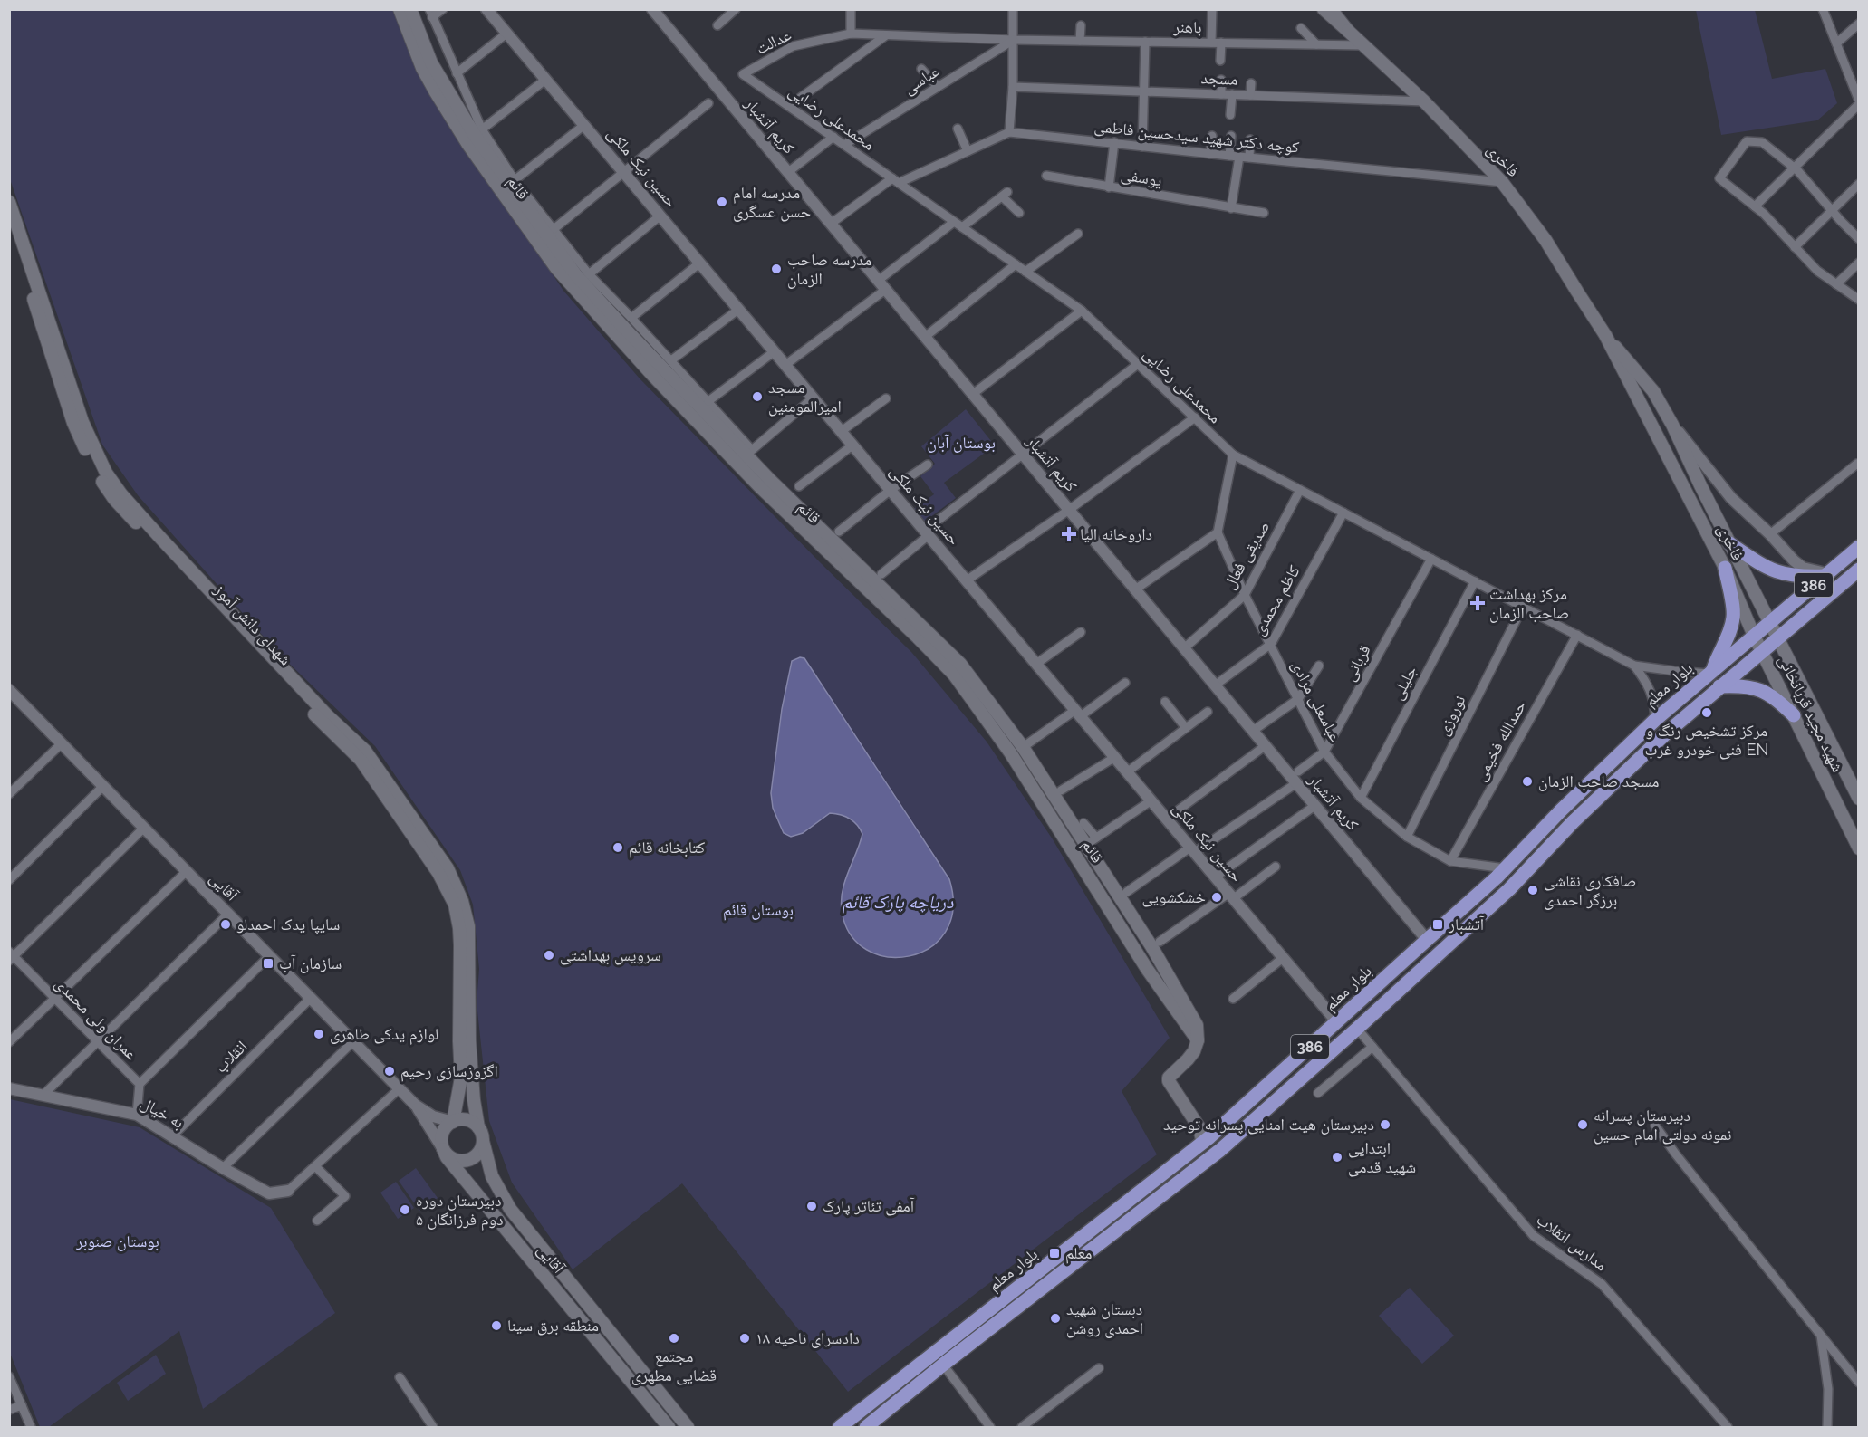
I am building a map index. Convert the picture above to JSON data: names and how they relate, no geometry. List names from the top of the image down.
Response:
{
  "streets": {
    "main road": [
      "فاخری",
      "قائم",
      "386",
      "شهدای دانش آموز",
      "بلوار معلم",
      "شهید مجید قربانخانی",
      "آقایی"
    ],
    "street": [
      "باهنر",
      "عدالت",
      "مسجد",
      "عباسی",
      "محمدعلی رضایی",
      "کریم آتشبار",
      "کوچه دکتر شهید سیدحسین فاطمی",
      "حسین نیک ملکی",
      "یوسفی",
      "صدیقی فعال",
      "کاظم محمدی",
      "قربانی",
      "جلیلی",
      "عباسعلی مرادی",
      "نوروزی",
      "حمدالله فخیمی",
      "عمران ولی محمدی",
      "انقلاب",
      "به خیال",
      "مدارس انقلاب"
    ]
  },
  "crossings": [
    ["باهنر", "عدالت"],
    ["باهنر", "عباسی"],
    ["باهنر", "فاخری"],
    ["عدالت", "عباسی"],
    ["عدالت", "محمدعلی رضایی"],
    ["مسجد", "فاخری"],
    ["عباسی", "محمدعلی رضایی"],
    ["محمدعلی رضایی", "کوچه دکتر شهید سیدحسین فاطمی"],
    ["محمدعلی رضایی", "صدیقی فعال"],
    ["محمدعلی رضایی", "کاظم محمدی"],
    ["محمدعلی رضایی", "قربانی"],
    ["محمدعلی رضایی", "جلیلی"],
    ["محمدعلی رضایی", "نوروزی"],
    ["محمدعلی رضایی", "حمدالله فخیمی"],
    ["کریم آتشبار", "صدیقی فعال"],
    ["کریم آتشبار", "کاظم محمدی"],
    ["کریم آتشبار", "بلوار معلم"],
    ["کوچه دکتر شهید سیدحسین فاطمی", "فاخری"],
    ["فاخری", "بلوار معلم"],
    ["فاخری", "شهید مجید قربانخانی"],
    ["حسین نیک ملکی", "بلوار معلم"],
    ["صدیقی فعال", "عباسعلی مرادی"],
    ["کاظم محمدی", "عباسعلی مرادی"],
    ["قربانی", "عباسعلی مرادی"],
    ["جلیلی", "عباسعلی مرادی"],
    ["بلوار معلم", "عباسعلی مرادی"],
    ["بلوار معلم", "شهید مجید قربانخانی"],
    ["بلوار معلم", "مدارس انقلاب"],
    ["عباسعلی مرادی", "نوروزی"],
    ["عباسعلی مرادی", "حمدالله فخیمی"],
    ["آقایی", "انقلاب"],
    ["عمران ولی محمدی", "به خیال"],
    ["انقلاب", "به خیال"]
  ],
  "water": ["دریاچه پارک قائم"],
  "parks": ["بوستان آبان", "بوستان قائم", "بوستان صنوبر"],
  "places": {
    "other": [
      "مدرسه امام حسن عسگری",
      "مدرسه صاحب الزمان",
      "مسجد امیرالمومنین",
      "مرکز تشخیص رنگ و فنی خودرو غرب EN",
      "مسجد صاحب الزمان",
      "کتابخانه قائم",
      "صافکاری نقاشی برزگر احمدی",
      "خشکشویی",
      "سایپا یدک احمدلو",
      "سرویس بهداشتی",
      "لوازم یدکی طاهری",
      "اگزوزسازی رحیم",
      "دبیرستان هیت امنایی پسرانه توحید",
      "دبیرستان پسرانه نمونه دولتی امام حسین",
      "ابتدایی شهید قدمی",
      "آمفی تئاتر پارک",
      "دبیرستان دوره دوم فرزانگان ۵",
      "دبستان شهید احمدی روشن",
      "منطقه برق سینا",
      "مجتمع قضایی مطهری",
      "دادسرای ناحیه ۱۸"
    ],
    "health": ["داروخانه الیا", "مرکز بهداشت صاحب الزمان"],
    "transit": ["آتشبار", "سازمان آب", "معلم"]
  }
}
